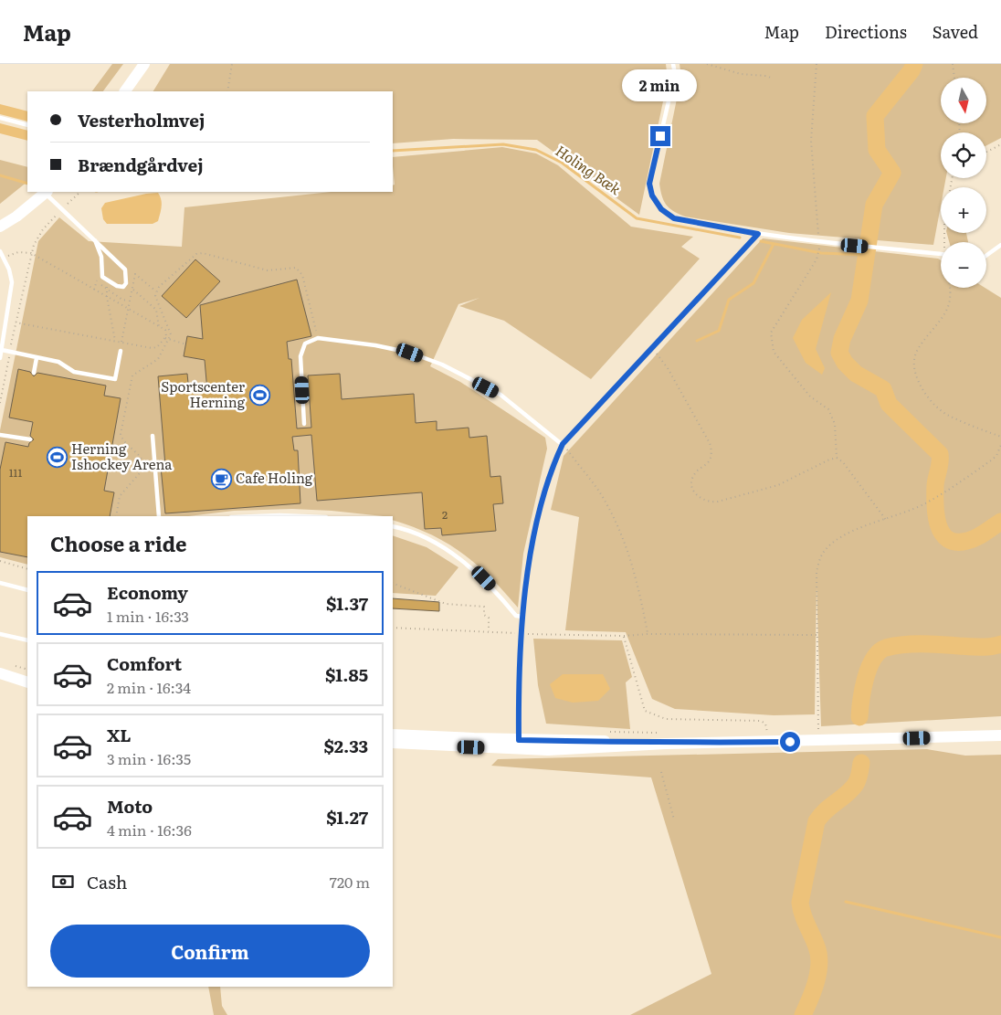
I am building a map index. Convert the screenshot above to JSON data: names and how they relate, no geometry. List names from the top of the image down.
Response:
{
  "water": ["Holing Bæk"],
  "places": {
    "sports": ["Sportscenter Herning", "Herning Ishockey Arena"],
    "cafe": ["Cafe Holing"]
  },
  "house_numbers": ["111", "2"],
  "north": "bottom",
  "page": {
    "header": "Map",
    "nav": ["Map", "Directions", "Saved"],
    "bubble": "2 min",
    "map_buttons": ["+", "−"],
    "banner": ["Vesterholmvej", "Brændgårdvej"],
    "heading": "Choose a ride",
    "list": [
      {
        "name": "Economy",
        "note": "1 min · 16:33",
        "value": "$1.37"
      },
      {
        "name": "Comfort",
        "note": "2 min · 16:34",
        "value": "$1.85"
      },
      {
        "name": "XL",
        "note": "3 min · 16:35",
        "value": "$2.33"
      },
      {
        "name": "Moto",
        "note": "4 min · 16:36",
        "value": "$1.27"
      }
    ],
    "pay": ["Cash", "720 m"],
    "buttons": "Confirm"
  }
}
